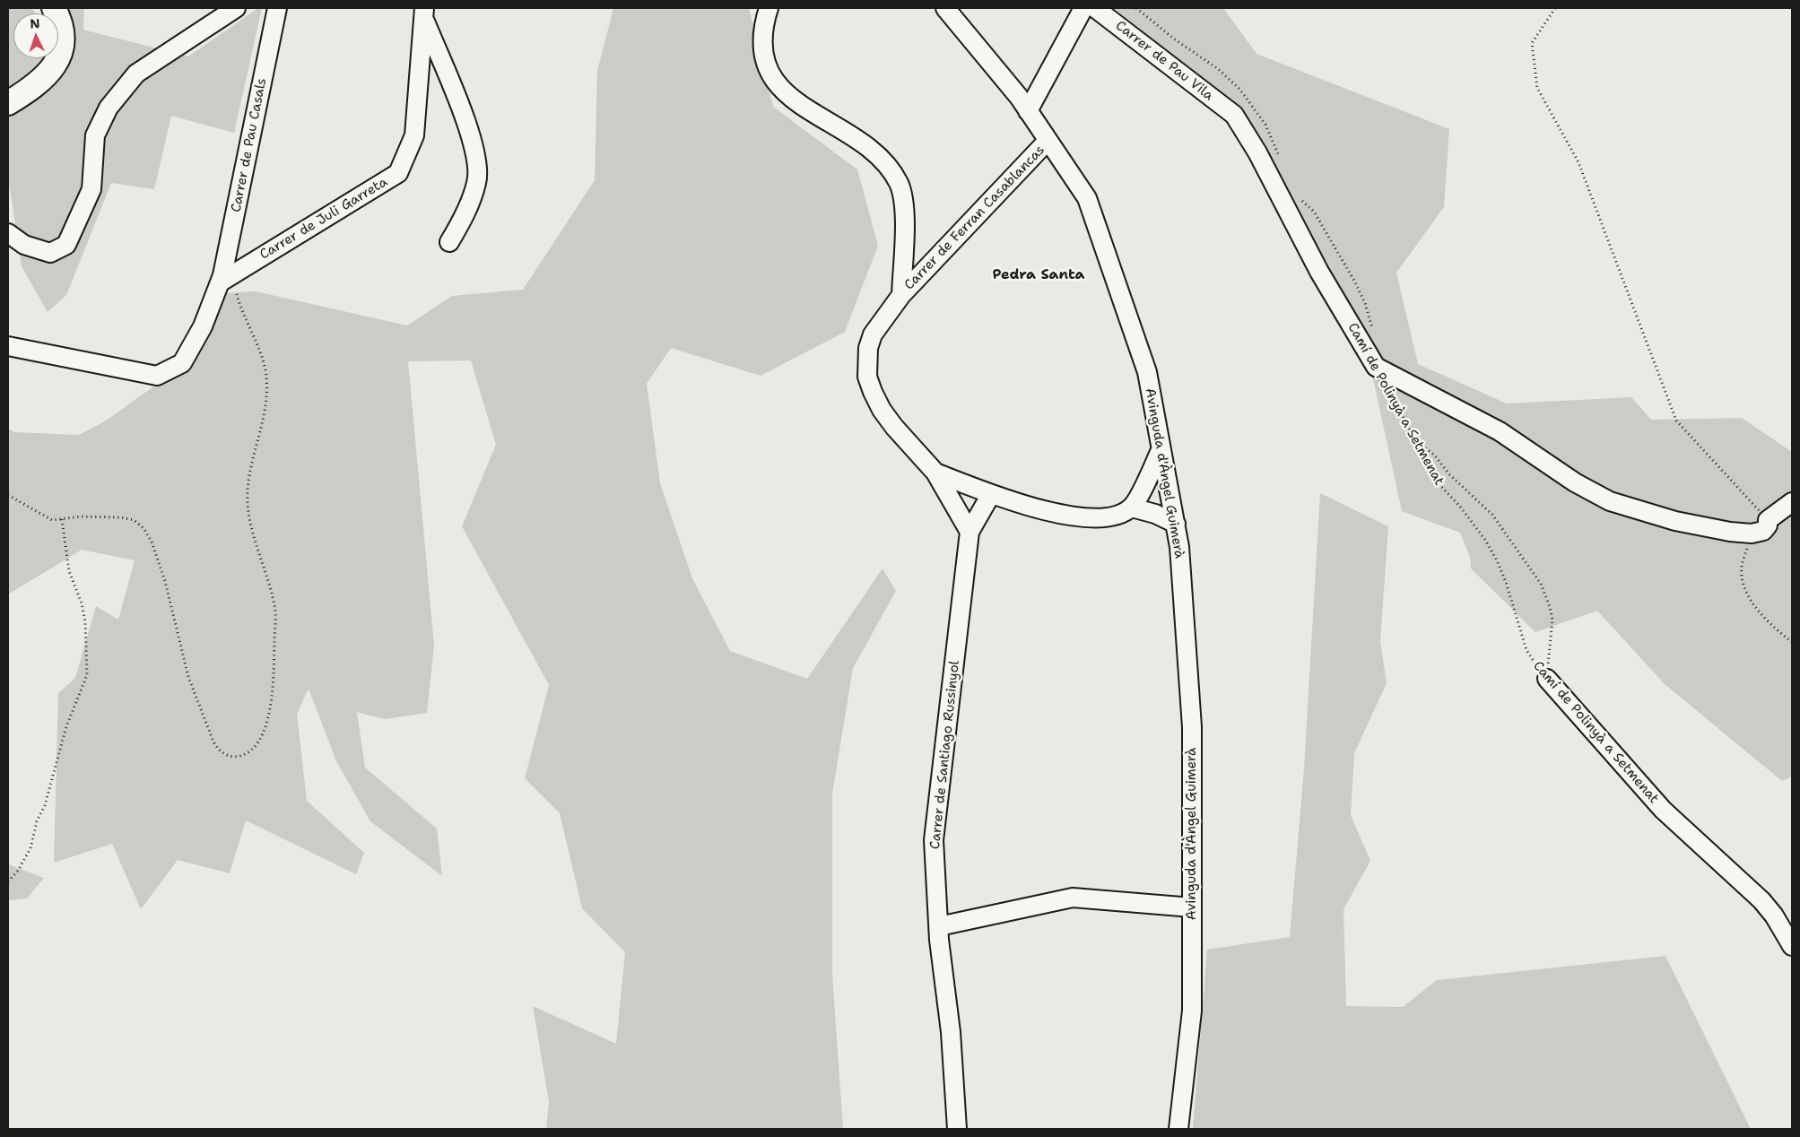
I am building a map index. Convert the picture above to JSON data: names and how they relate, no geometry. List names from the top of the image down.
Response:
{
  "streets": {
    "street": [
      "Carrer de Pau Vila",
      "Carrer de Pau Casals",
      "Carrer de Ferran Casablancas",
      "Carrer de Juli Garreta",
      "Camí de Polinyà a Setmenat",
      "Avinguda d'Àngel Guimerà",
      "Carrer de Santiago Russinyol"
    ]
  },
  "crossings": [
    ["Carrer de Pau Vila", "Camí de Polinyà a Setmenat"],
    ["Carrer de Pau Casals", "Carrer de Juli Garreta"],
    ["Carrer de Ferran Casablancas", "Avinguda d'Àngel Guimerà"]
  ],
  "districts": ["Pedra Santa"],
  "north": "top"
}
